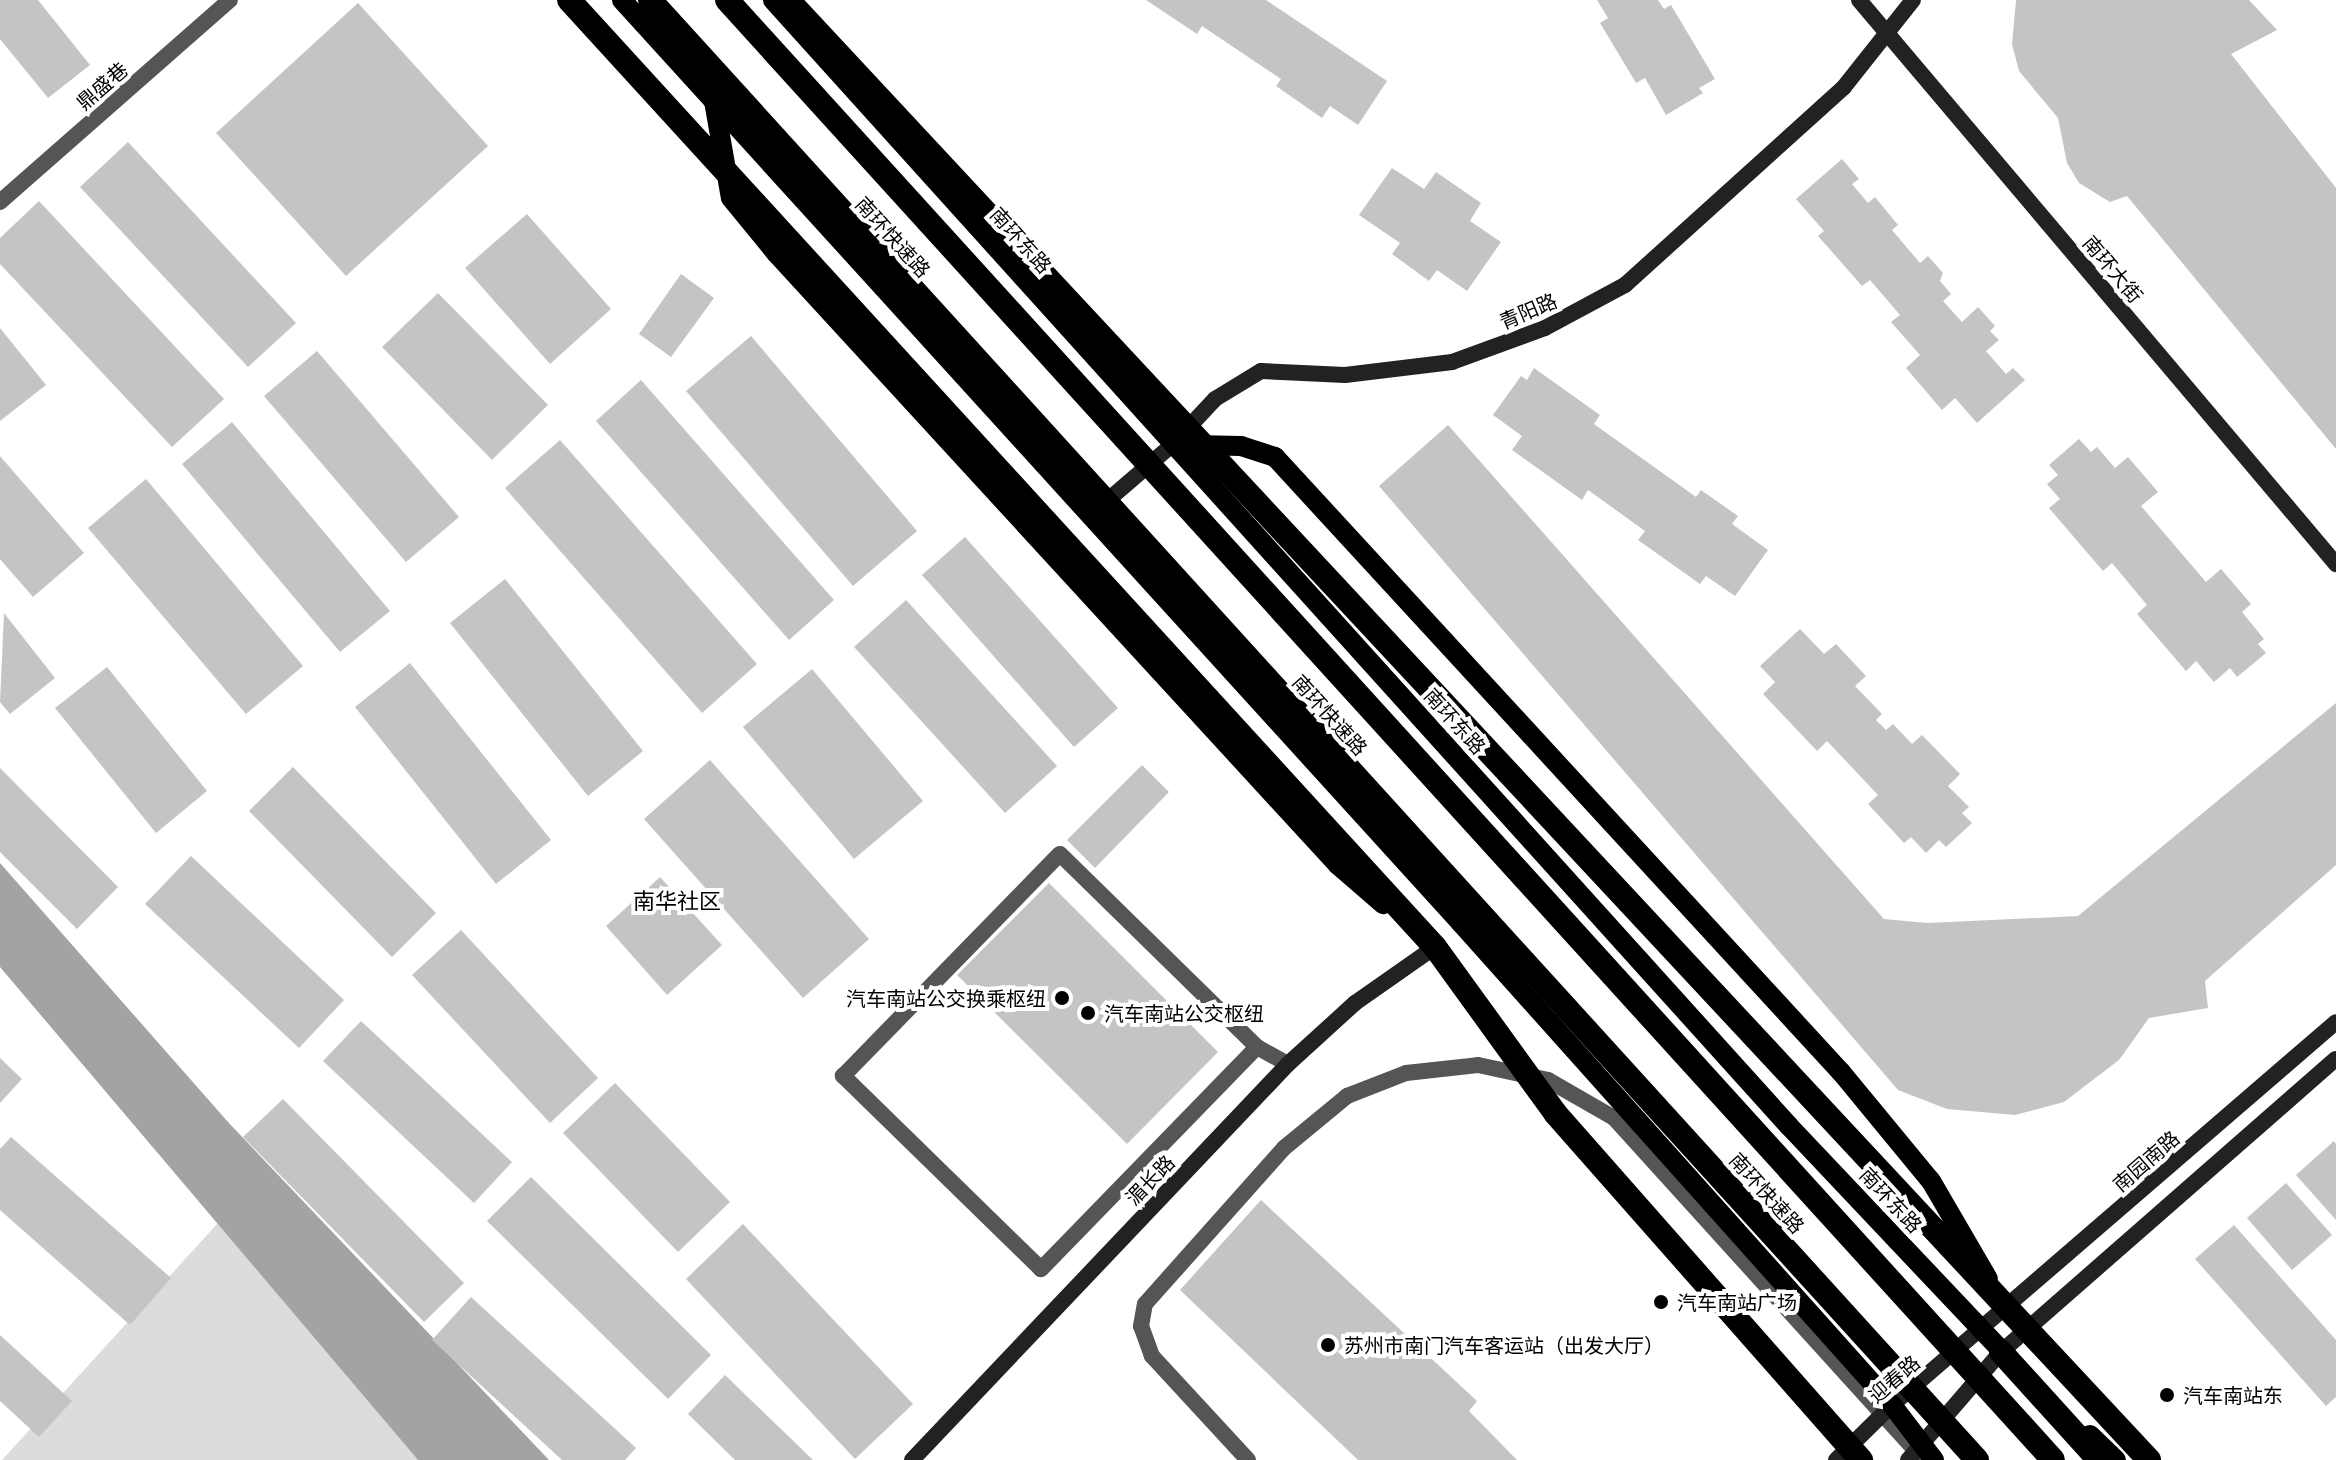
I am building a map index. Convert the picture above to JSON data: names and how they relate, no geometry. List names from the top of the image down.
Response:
{
  "streets": {
    "highway": ["南环快速路"],
    "main road": ["南环东路"],
    "street": [
      "鼎盛巷",
      "南环大街",
      "青阳路",
      "南园南路",
      "湄长路",
      "迎春路"
    ]
  },
  "crossings": [
    ["南环东路", "青阳路"],
    ["南环东路", "南园南路"],
    ["南环东路", "迎春路"],
    ["南环大街", "青阳路"],
    ["南园南路", "迎春路"]
  ],
  "districts": ["南华社区"],
  "places": [
    "汽车南站公交换乘枢纽",
    "汽车南站公交枢纽",
    "汽车南站广场",
    "苏州市南门汽车客运站（出发大厅）",
    "汽车南站东"
  ]
}
